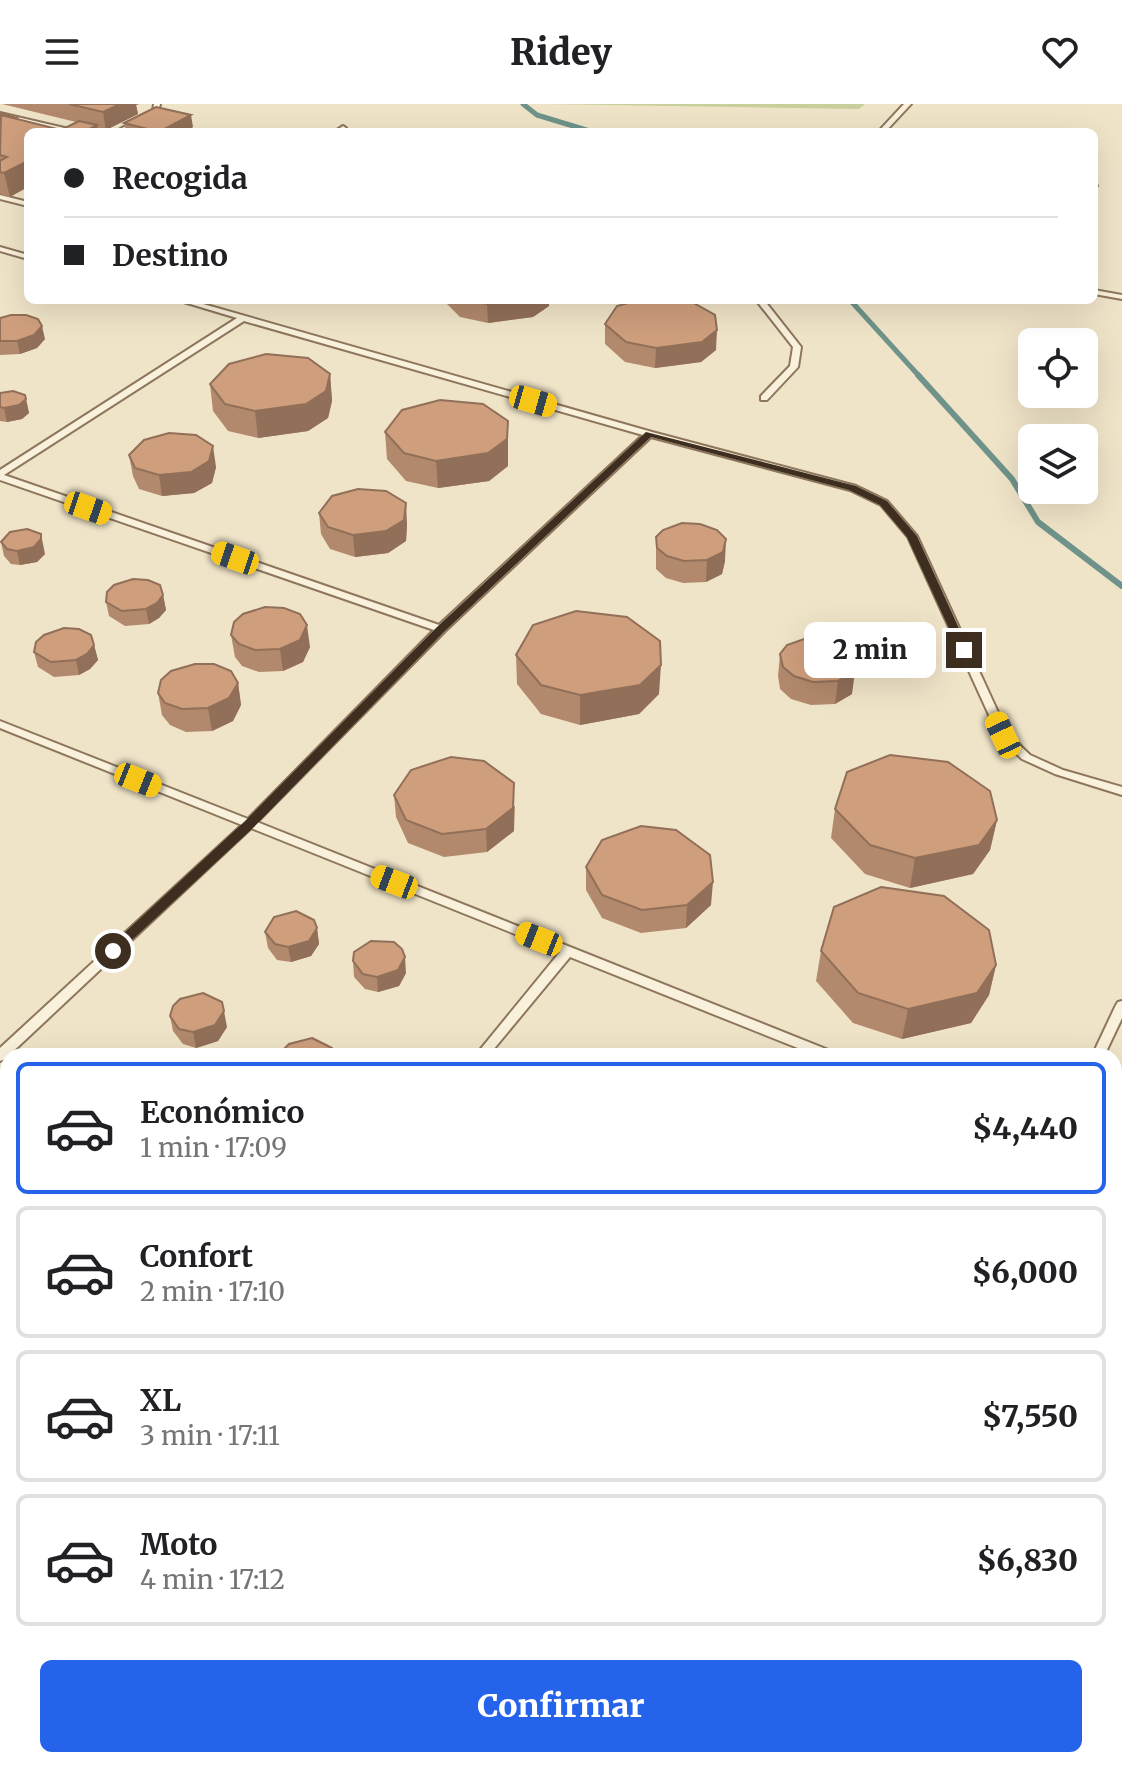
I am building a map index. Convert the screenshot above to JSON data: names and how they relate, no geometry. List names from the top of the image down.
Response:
{
  "page": {
    "header": "Ridey",
    "banner": ["Recogida", "Destino"],
    "bubble": "2 min",
    "list": [
      {
        "name": "Económico",
        "note": "1 min · 17:09",
        "value": "$4,440"
      },
      {
        "name": "Confort",
        "note": "2 min · 17:10",
        "value": "$6,000"
      },
      {
        "name": "XL",
        "note": "3 min · 17:11",
        "value": "$7,550"
      },
      {
        "name": "Moto",
        "note": "4 min · 17:12",
        "value": "$6,830"
      }
    ],
    "buttons": "Confirmar"
  }
}
